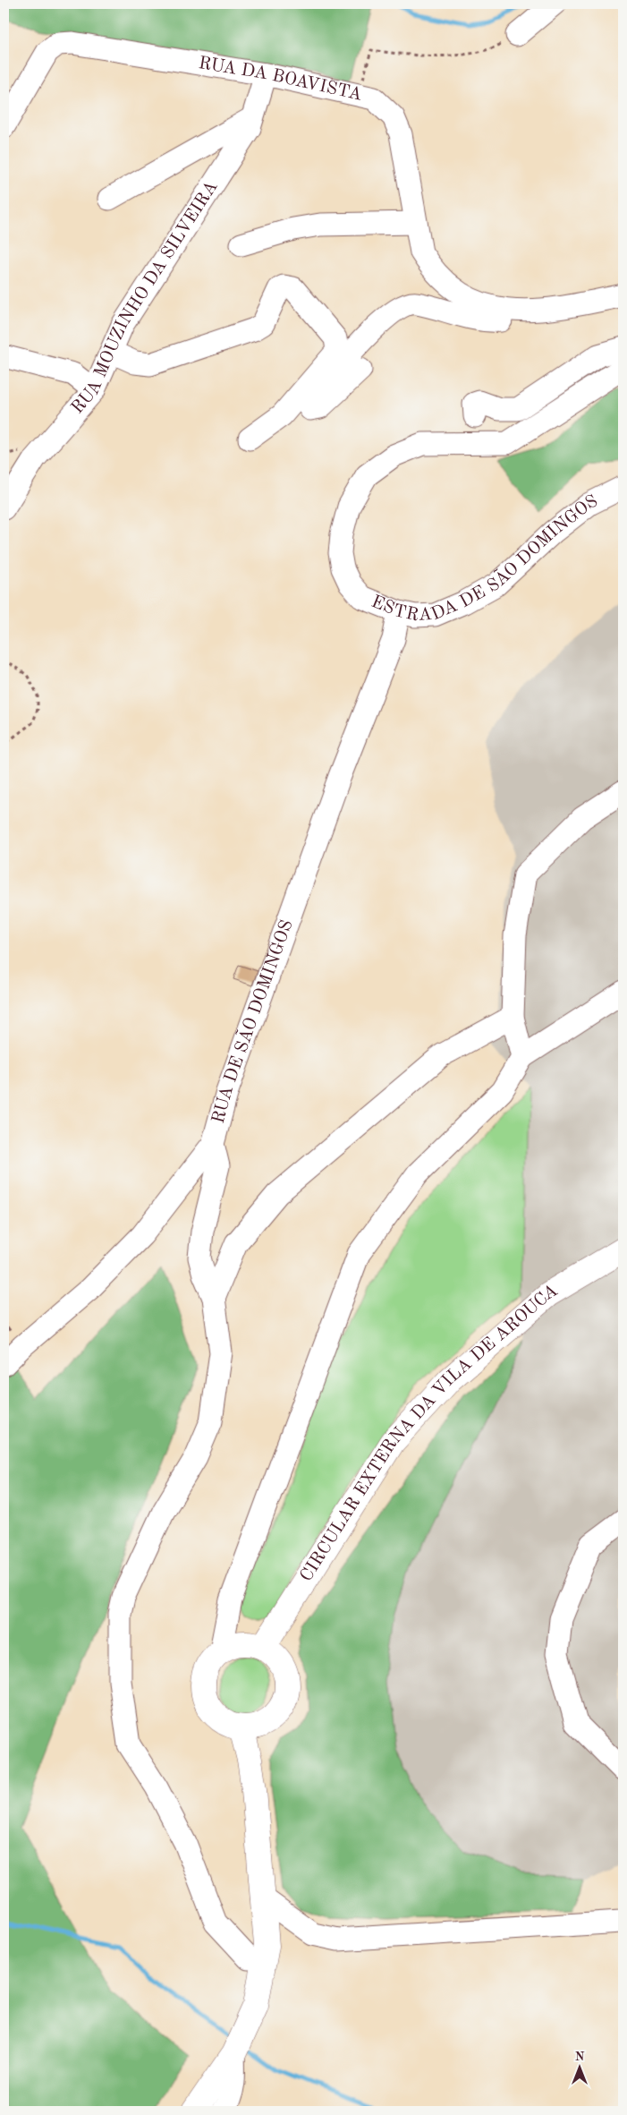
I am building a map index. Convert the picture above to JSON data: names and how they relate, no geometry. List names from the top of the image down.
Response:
{
  "streets": {
    "main road": ["CIRCULAR EXTERNA DA VILA DE AROUCA"],
    "street": [
      "RUA DA BOAVISTA",
      "RUA MOUZINHO DA SILVEIRA",
      "ESTRADA DE SÃO DOMINGOS",
      "RUA DE SÃO DOMINGOS"
    ]
  },
  "crossings": [
    ["RUA DA BOAVISTA", "RUA MOUZINHO DA SILVEIRA"],
    ["ESTRADA DE SÃO DOMINGOS", "RUA DE SÃO DOMINGOS"]
  ],
  "north": "top"
}
